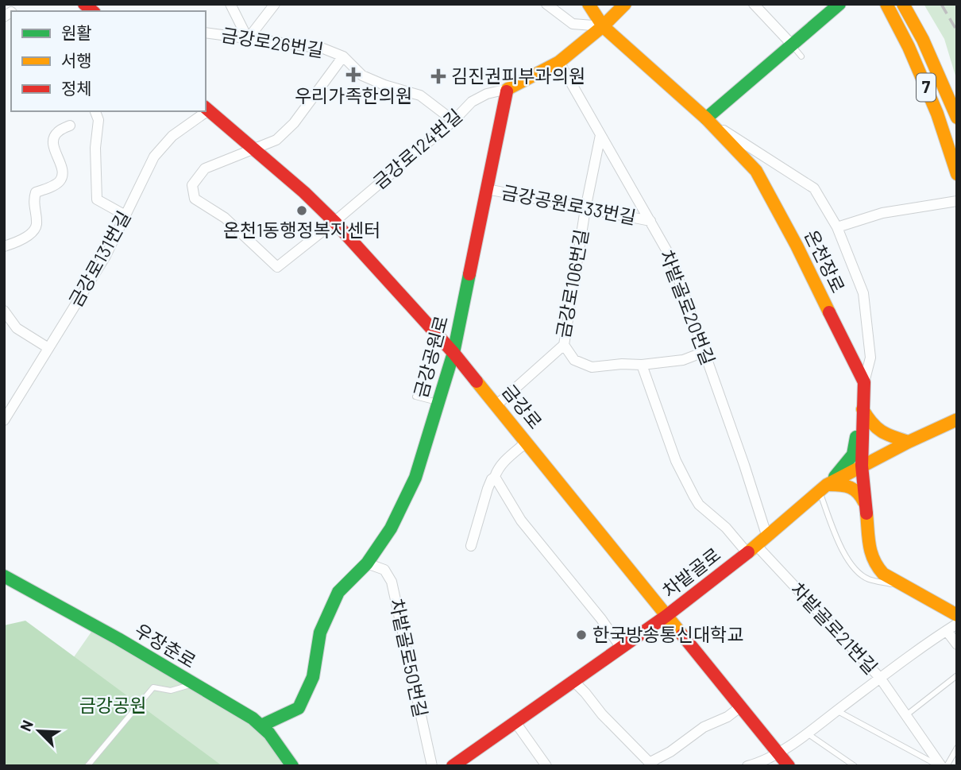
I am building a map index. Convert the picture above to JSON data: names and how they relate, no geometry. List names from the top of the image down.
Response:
{
  "streets": {
    "street": [
      "금강로26번길",
      "7",
      "금강로124번길",
      "금강공원로33번길",
      "금강로131번길",
      "온천장로",
      "금강로106번길",
      "차밭골로20번길",
      "금강공원로",
      "금강로",
      "차밭골로",
      "차밭골로21번길",
      "우장춘로",
      "차밭골로50번길"
    ]
  },
  "crossings": [
    ["금강로26번길", "금강로124번길"],
    ["금강로124번길", "금강공원로"],
    ["금강로124번길", "금강로"],
    ["금강공원로33번길", "금강로106번길"],
    ["금강공원로33번길", "차밭골로20번길"],
    ["금강공원로33번길", "금강공원로"],
    ["온천장로", "차밭골로"],
    ["금강로106번길", "차밭골로20번길"],
    ["금강로106번길", "금강로"],
    ["차밭골로20번길", "차밭골로"],
    ["차밭골로20번길", "차밭골로21번길"],
    ["금강공원로", "금강로"],
    ["금강공원로", "우장춘로"],
    ["금강공원로", "차밭골로50번길"],
    ["금강로", "차밭골로"],
    ["차밭골로", "차밭골로21번길"]
  ],
  "parks": ["금강공원"],
  "places": {
    "health": ["우리가족한의원", "김진권피부과의원"],
    "other": ["온천1동행정복지센터", "한국방송통신대학교"]
  },
  "legend": ["원활", "서행", "정체"],
  "north": "top left"
}
